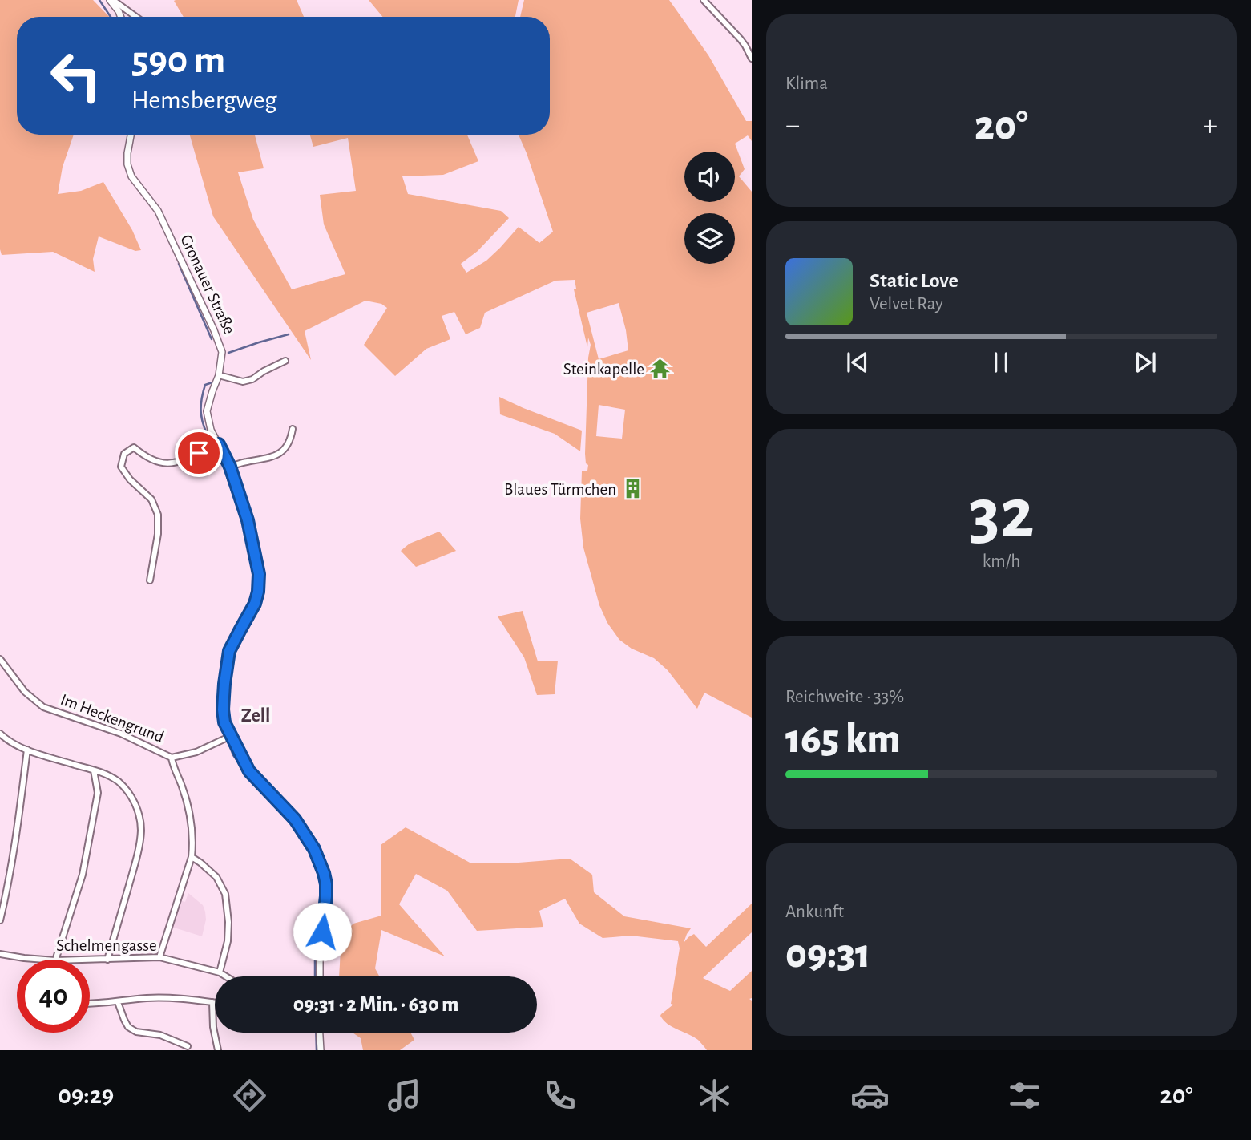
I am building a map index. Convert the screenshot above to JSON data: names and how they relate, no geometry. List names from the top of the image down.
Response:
{
  "streets": {
    "street": ["Gronauer Straße", "Im Heckengrund", "Schelmengasse"]
  },
  "crossings": [
    ["Gronauer Straße", "Im Heckengrund"]
  ],
  "districts": ["Zell"],
  "places": {
    "temple": ["Steinkapelle"],
    "building": ["Blaues Türmchen"]
  },
  "page": {
    "tile": [
      "Klima",
      ["32", "km/h"],
      ["Reichweite · 33%", "165 km"],
      ["Ankunft", "09:31"]
    ],
    "turn": ["590 m", "Hemsbergweg"],
    "heat": ["−", "20°", "+"],
    "song": ["Static Love", "Velvet Ray"],
    "limit": "40",
    "trip": "09:31 · 2 Min. · 630 m",
    "tabs": ["09:29", "20°"]
  }
}
